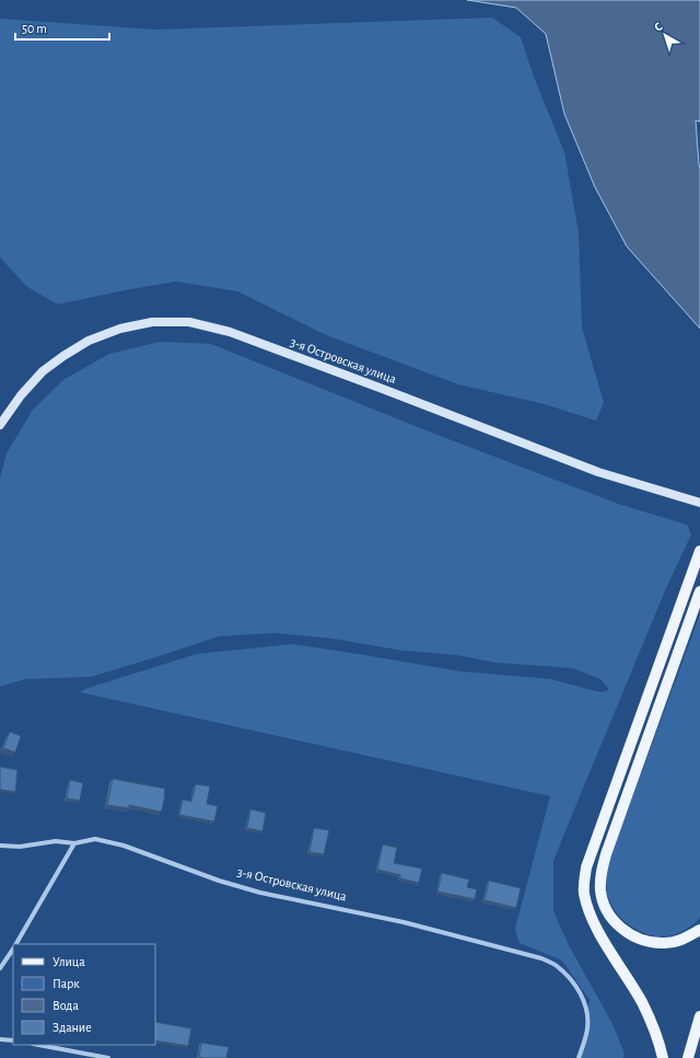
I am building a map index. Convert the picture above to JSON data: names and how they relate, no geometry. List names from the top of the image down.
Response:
{
  "streets": {
    "main road": ["3-я Островская улица"]
  },
  "legend": [
    "Улица",
    "Парк",
    "Вода",
    "Здание"
  ],
  "scale_bar": "50 m",
  "north": "top left"
}
